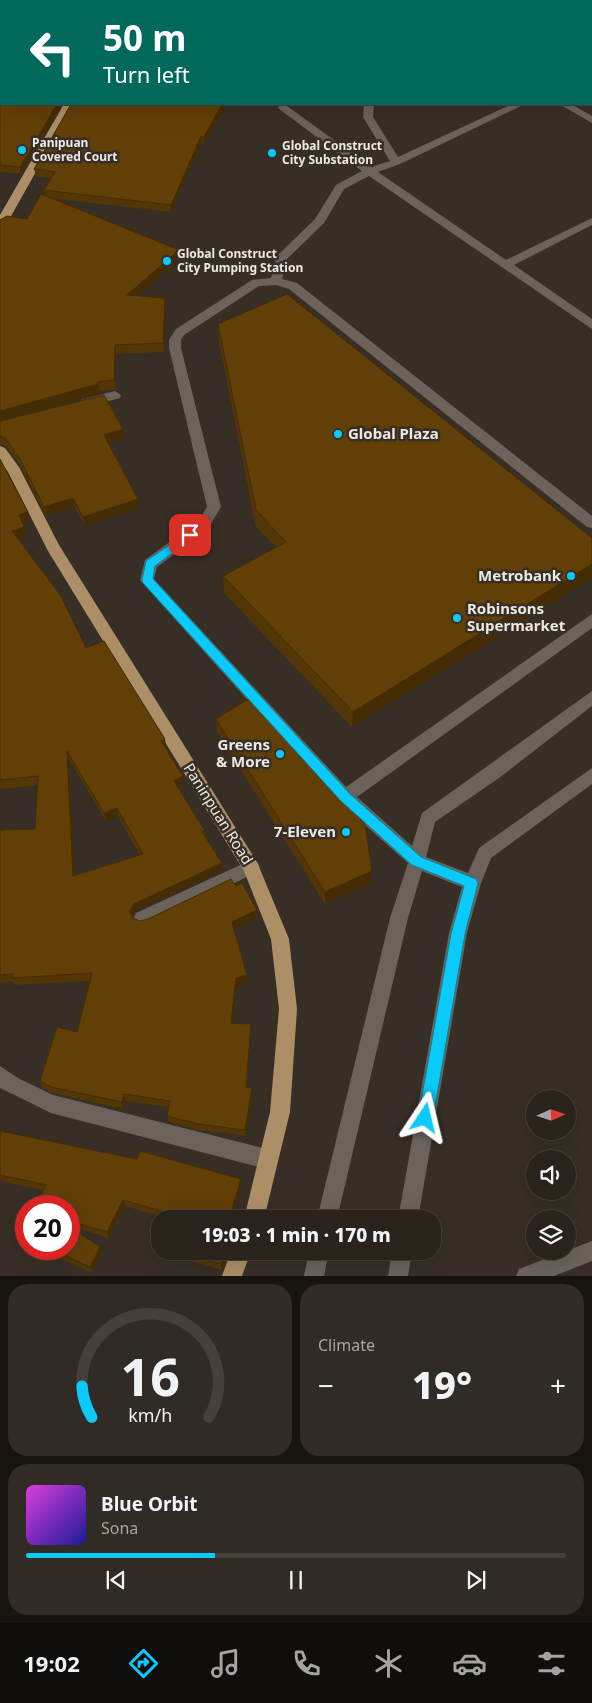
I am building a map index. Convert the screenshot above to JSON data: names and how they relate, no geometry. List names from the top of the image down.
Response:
{
  "streets": {
    "main road": ["Paninpuan Road"]
  },
  "places": [
    "Panipuan Covered Court",
    "Global Construct City Substation",
    "Global Construct City Pumping Station",
    "Global Plaza",
    "Metrobank",
    "Robinsons Supermarket",
    "Greens & More",
    "7-Eleven"
  ],
  "north": "right",
  "page": {
    "turn": ["50 m", "Turn left"],
    "limit": "20",
    "trip": "19:03 · 1 min · 170 m",
    "tile": "Climate",
    "heat": ["−", "19°", "+"],
    "song": ["Blue Orbit", "Sona"],
    "tabs": "19:02",
    "gauge": ["16", "km/h"]
  }
}
